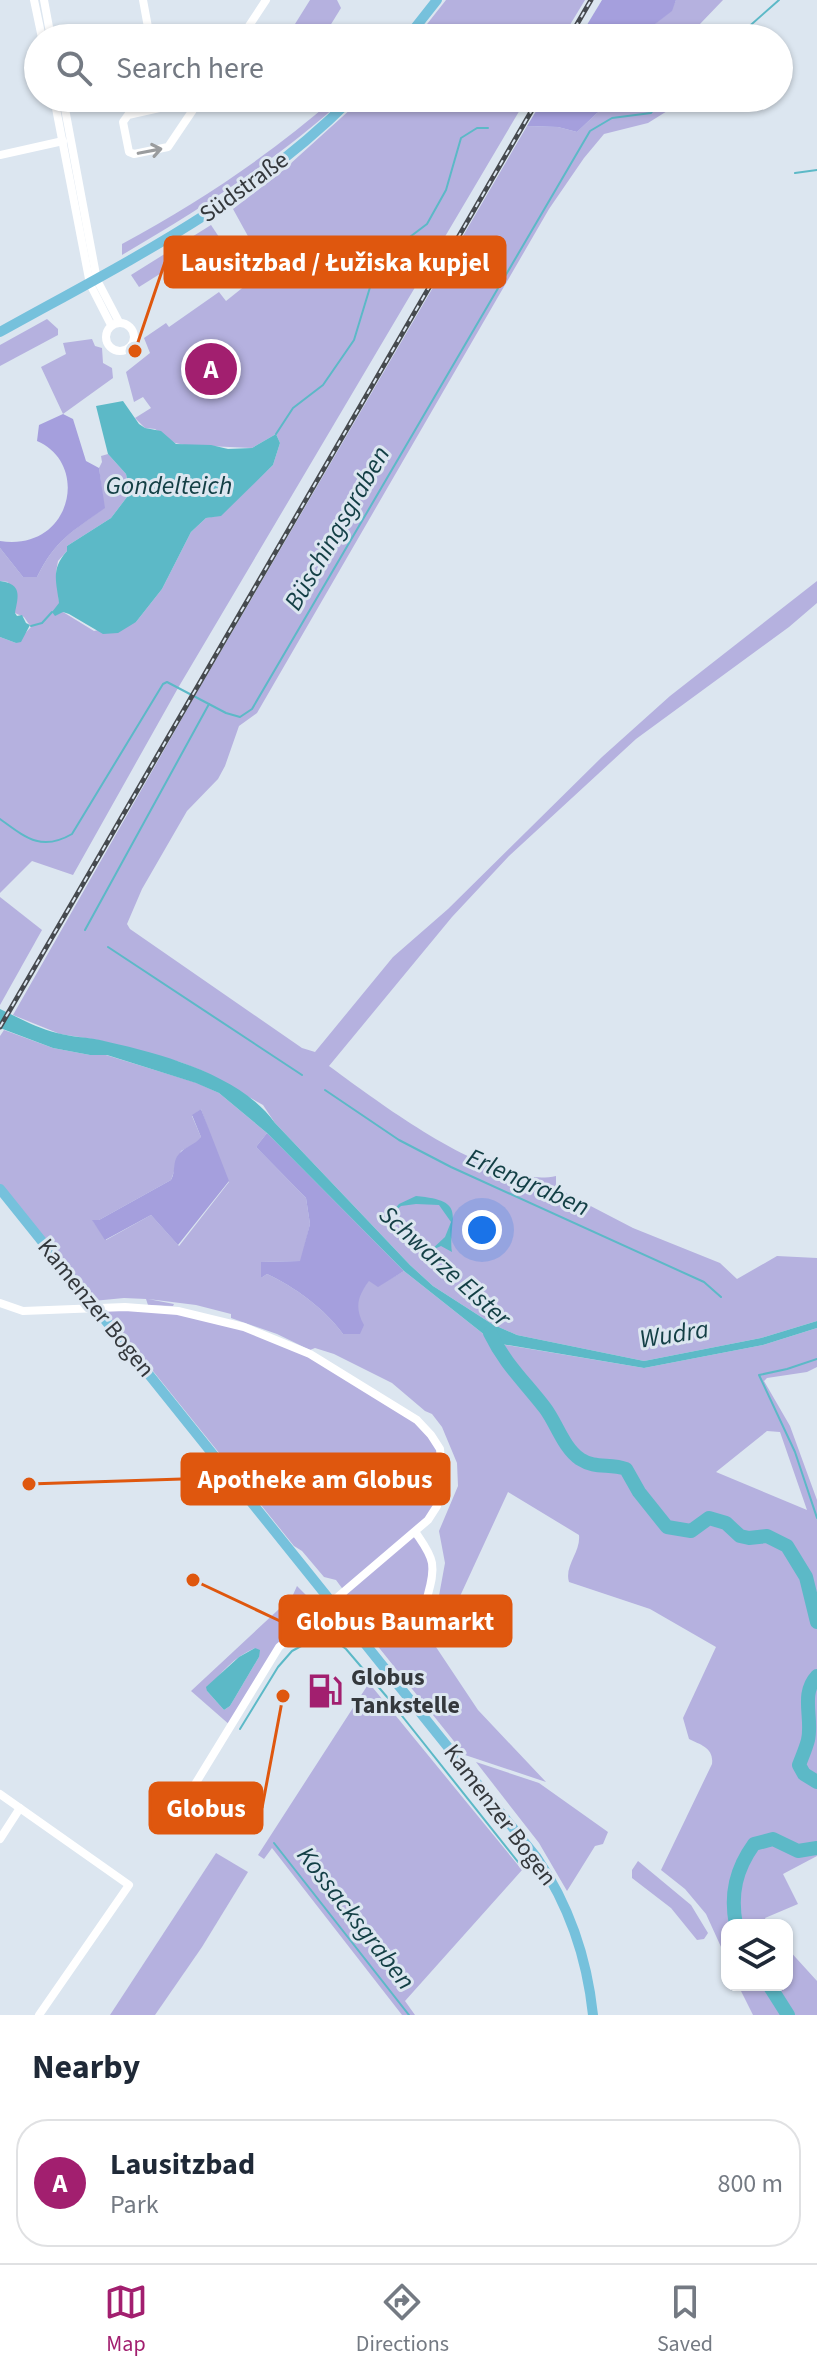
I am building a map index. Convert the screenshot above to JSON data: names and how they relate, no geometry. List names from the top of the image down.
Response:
{
  "streets": {
    "main road": ["Südstraße", "Kamenzer Bogen"]
  },
  "water": [
    "Gondelteich",
    "Büschingsgraben",
    "Erlengraben",
    "Schwarze Elster",
    "Wudra",
    "Kossacksgraben"
  ],
  "places": {
    "other": [
      "Lausitzbad / Łužiska kupjel",
      "Apotheke am Globus",
      "Globus Baumarkt",
      "Globus"
    ],
    "fuel station": ["Globus Tankstelle"]
  },
  "page": {
    "search": "Search here",
    "pins": "A",
    "heading": "Nearby",
    "list": [
      {
        "mark": "A",
        "name": "Lausitzbad",
        "note": "Park",
        "value": "800 m"
      }
    ],
    "nav": ["Map", "Directions", "Saved"]
  }
}
